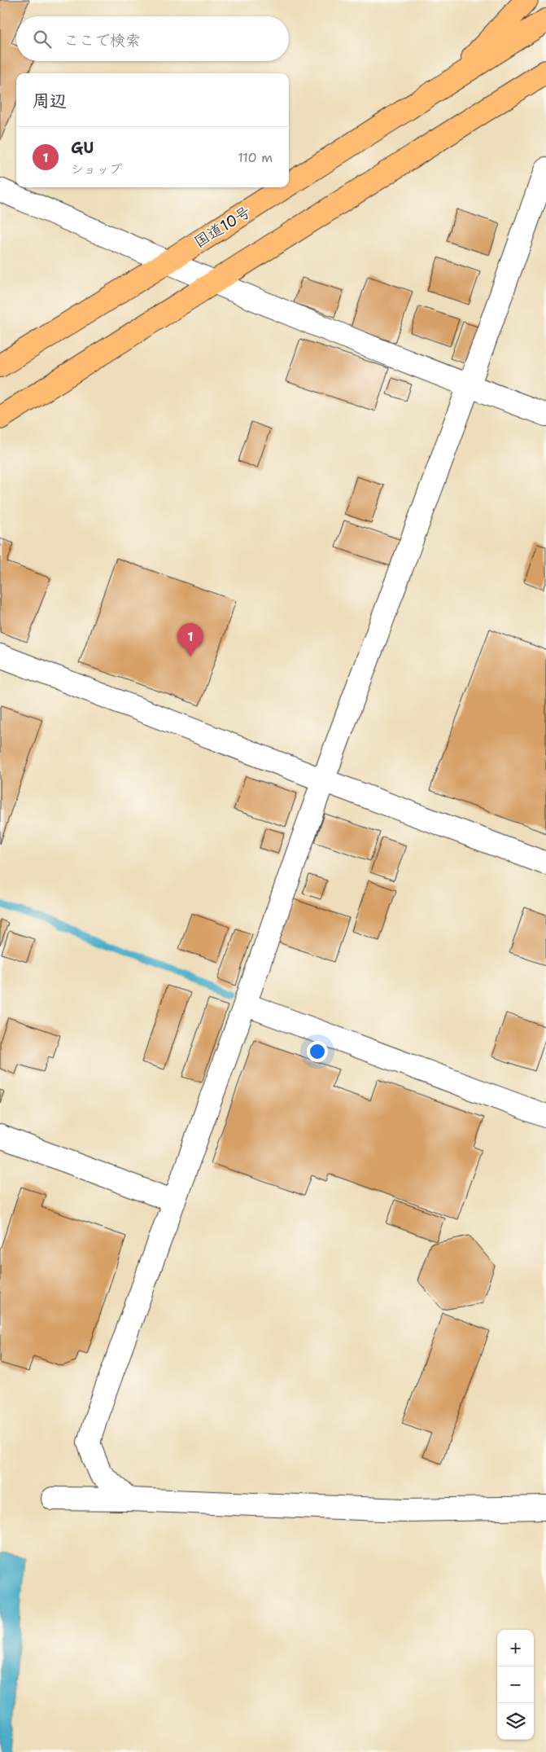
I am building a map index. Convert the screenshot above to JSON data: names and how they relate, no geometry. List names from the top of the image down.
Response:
{
  "streets": {
    "highway": ["国道10号"]
  },
  "page": {
    "search": "ここで検索",
    "heading": "周辺",
    "list": [
      {
        "mark": "1",
        "name": "GU",
        "note": "ショップ",
        "value": "110 m"
      }
    ],
    "pins": "1",
    "map_buttons": ["+", "−"]
  }
}
